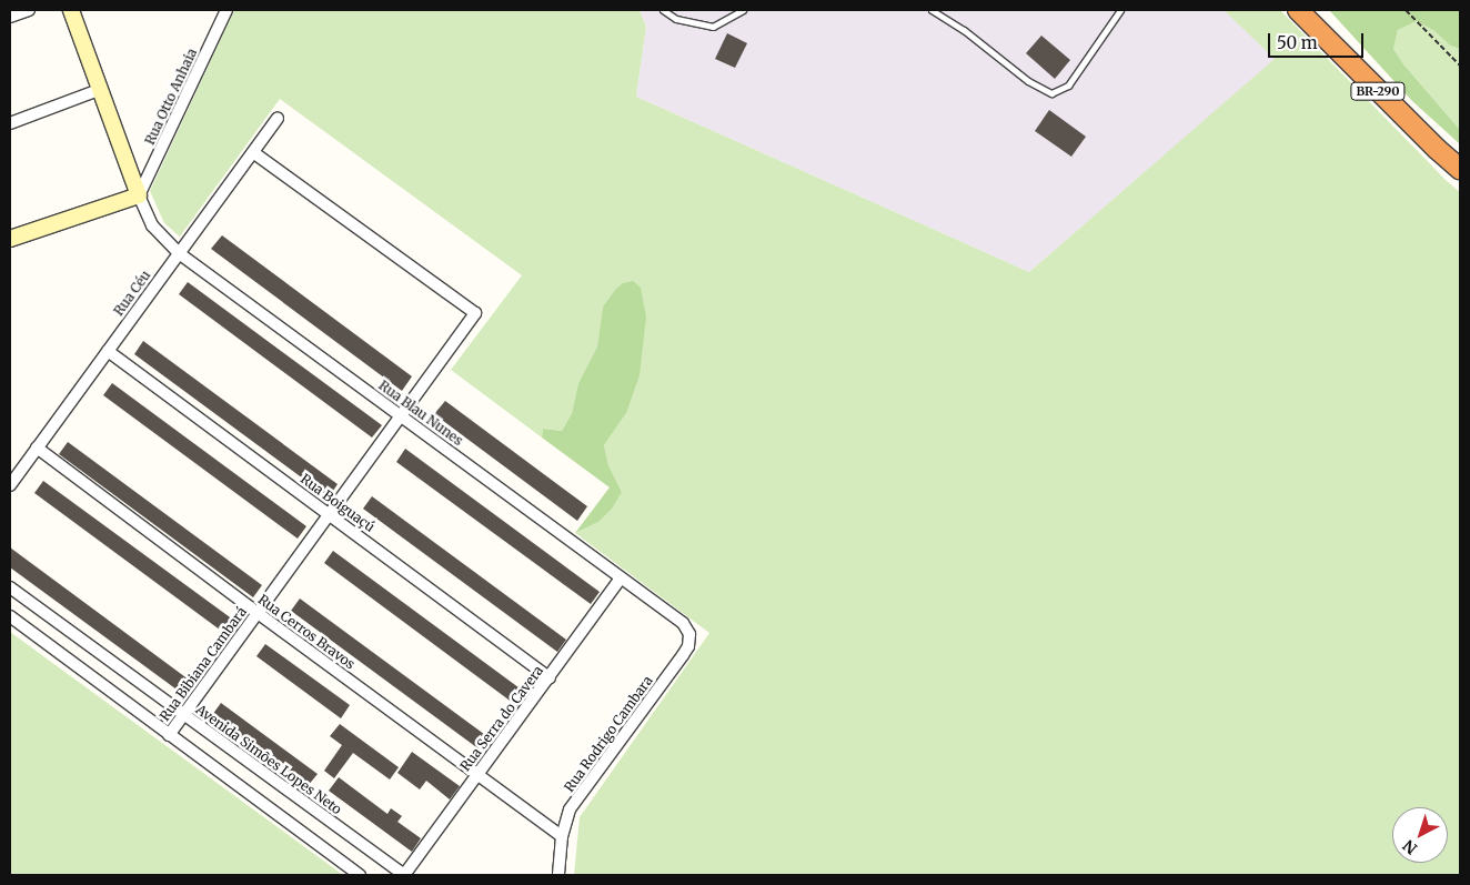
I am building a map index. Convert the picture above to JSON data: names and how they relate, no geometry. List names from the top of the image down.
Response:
{
  "streets": {
    "highway": ["BR-290"],
    "street": [
      "Rua Otto Anhaia",
      "Rua Céu",
      "Rua Blau Nunes",
      "Rua Boiguaçú",
      "Rua Cerros Bravos",
      "Rua Bibiana Cambará",
      "Rua Serra do Cavera",
      "Rua Rodrigo Cambara",
      "Avenida Simões Lopes Neto"
    ]
  },
  "crossings": [
    ["Rua Otto Anhaia", "Rua Blau Nunes"],
    ["Rua Céu", "Rua Blau Nunes"],
    ["Rua Céu", "Rua Boiguaçú"],
    ["Rua Céu", "Rua Cerros Bravos"],
    ["Rua Céu", "Rua Bibiana Cambará"],
    ["Rua Blau Nunes", "Rua Bibiana Cambará"],
    ["Rua Blau Nunes", "Rua Serra do Cavera"],
    ["Rua Blau Nunes", "Rua Rodrigo Cambara"],
    ["Rua Boiguaçú", "Rua Bibiana Cambará"],
    ["Rua Boiguaçú", "Rua Serra do Cavera"],
    ["Rua Cerros Bravos", "Rua Bibiana Cambará"],
    ["Rua Cerros Bravos", "Rua Serra do Cavera"],
    ["Rua Cerros Bravos", "Rua Rodrigo Cambara"],
    ["Rua Bibiana Cambará", "Avenida Simões Lopes Neto"],
    ["Rua Serra do Cavera", "Avenida Simões Lopes Neto"]
  ],
  "scale_bar": "50 m",
  "north": "bottom left"
}
